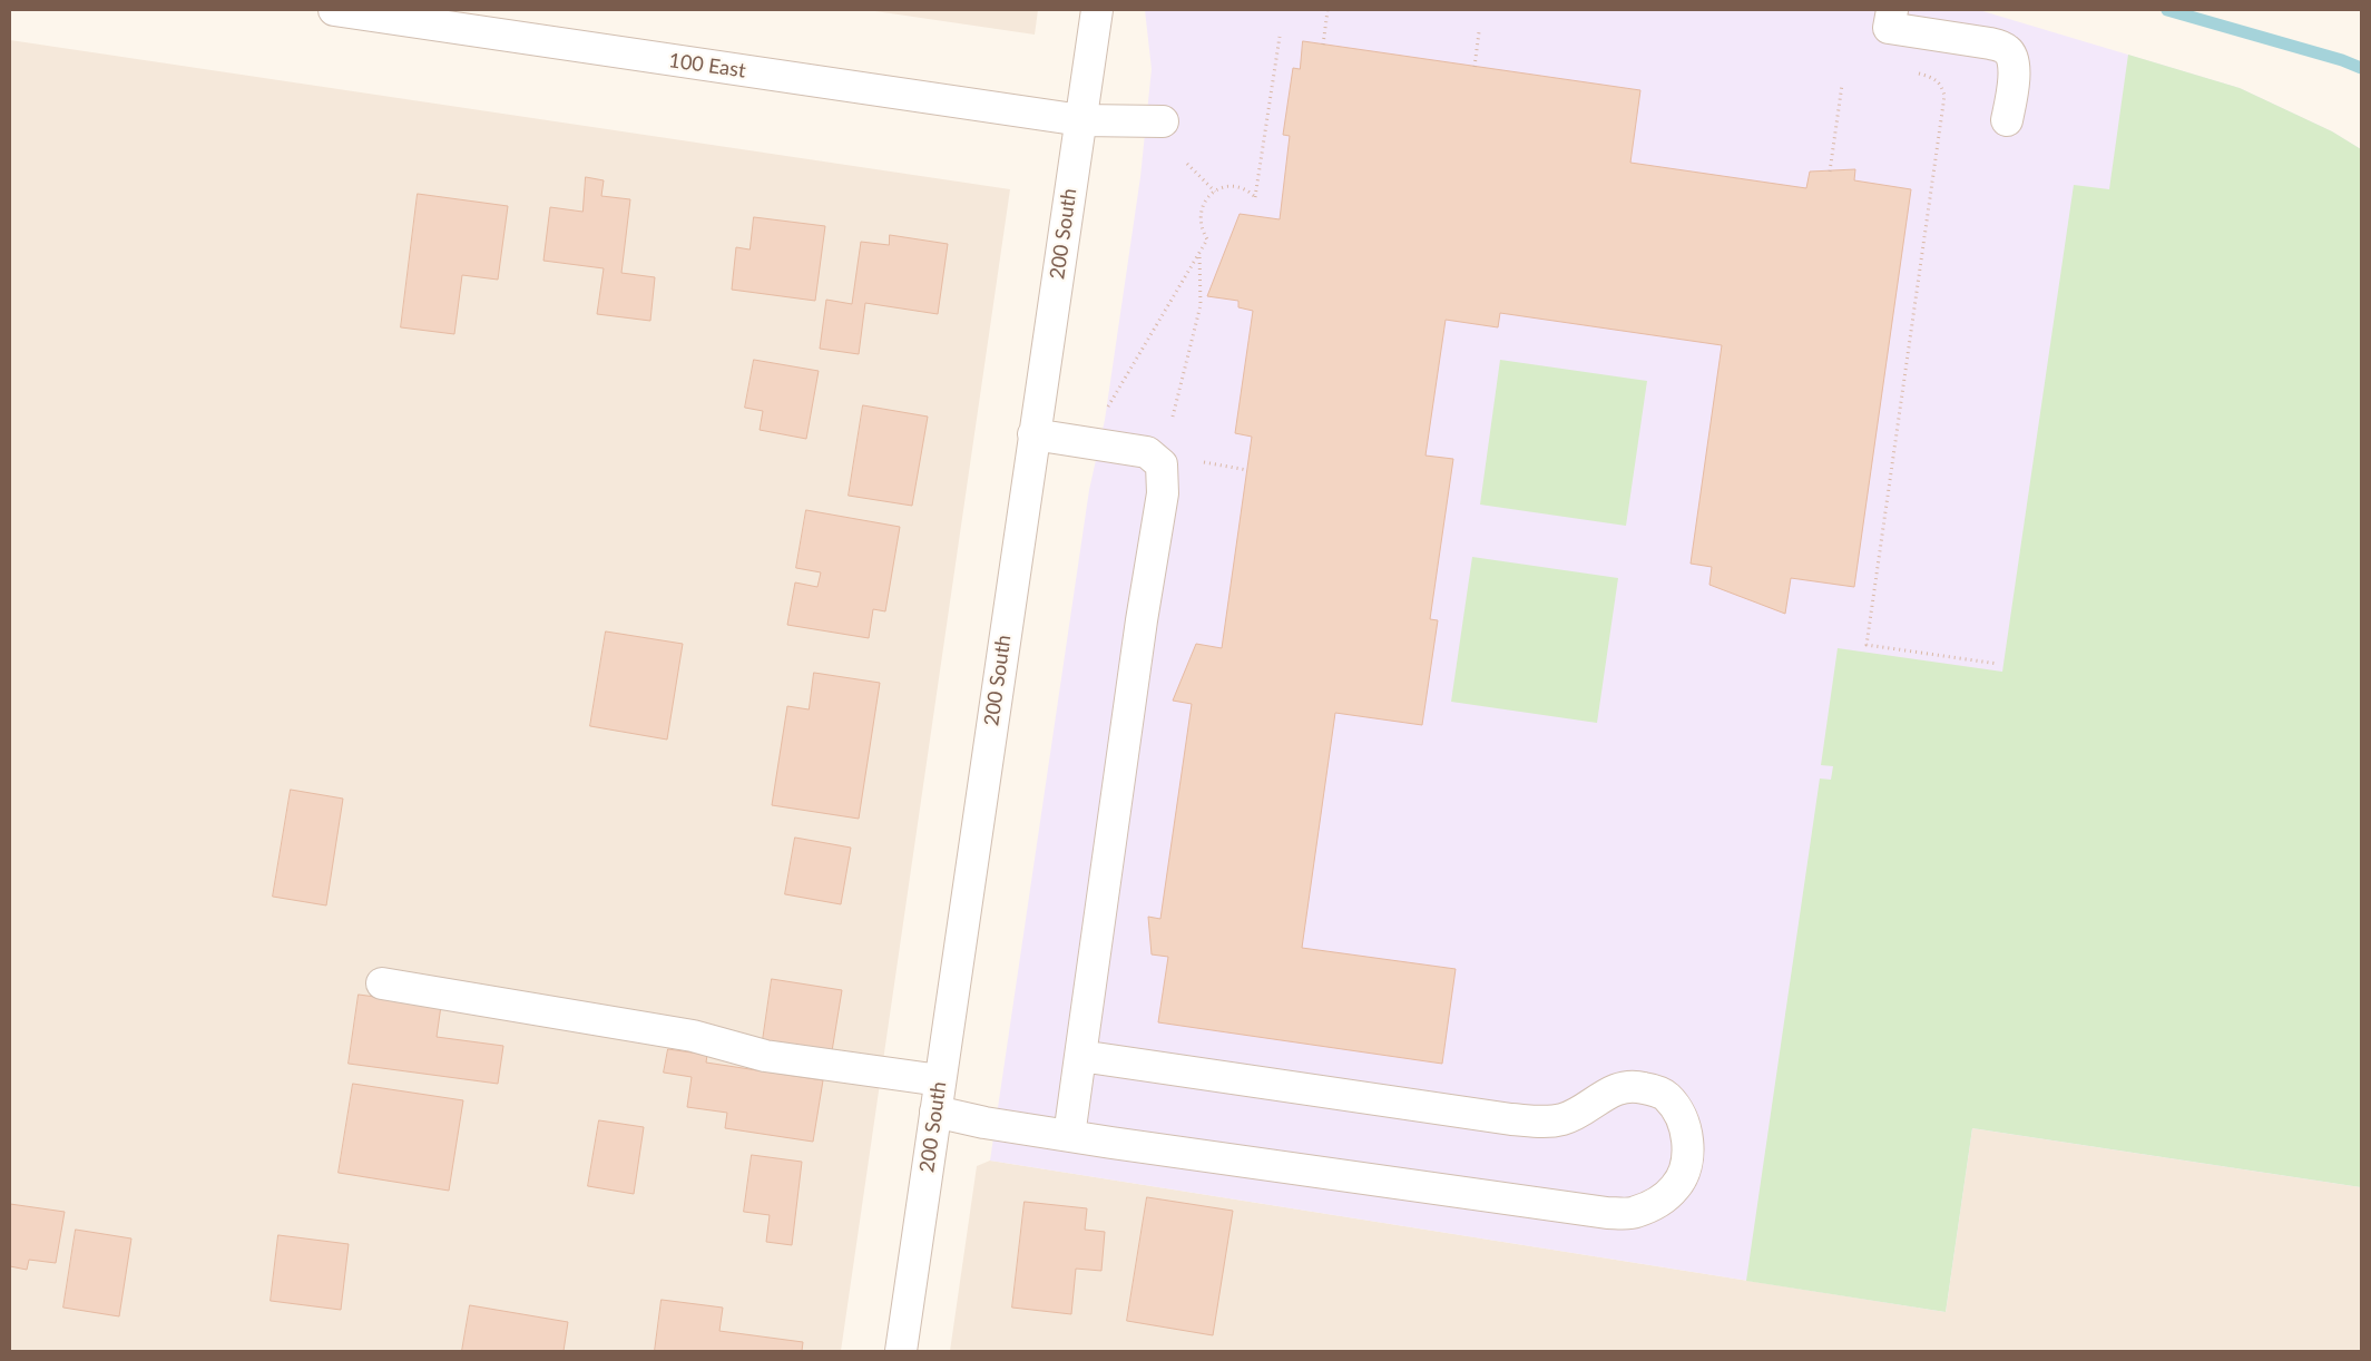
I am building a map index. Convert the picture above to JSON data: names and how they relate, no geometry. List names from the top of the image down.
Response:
{
  "streets": {
    "street": ["100 East", "200 South"]
  },
  "crossings": [
    ["100 East", "200 South"]
  ]
}
